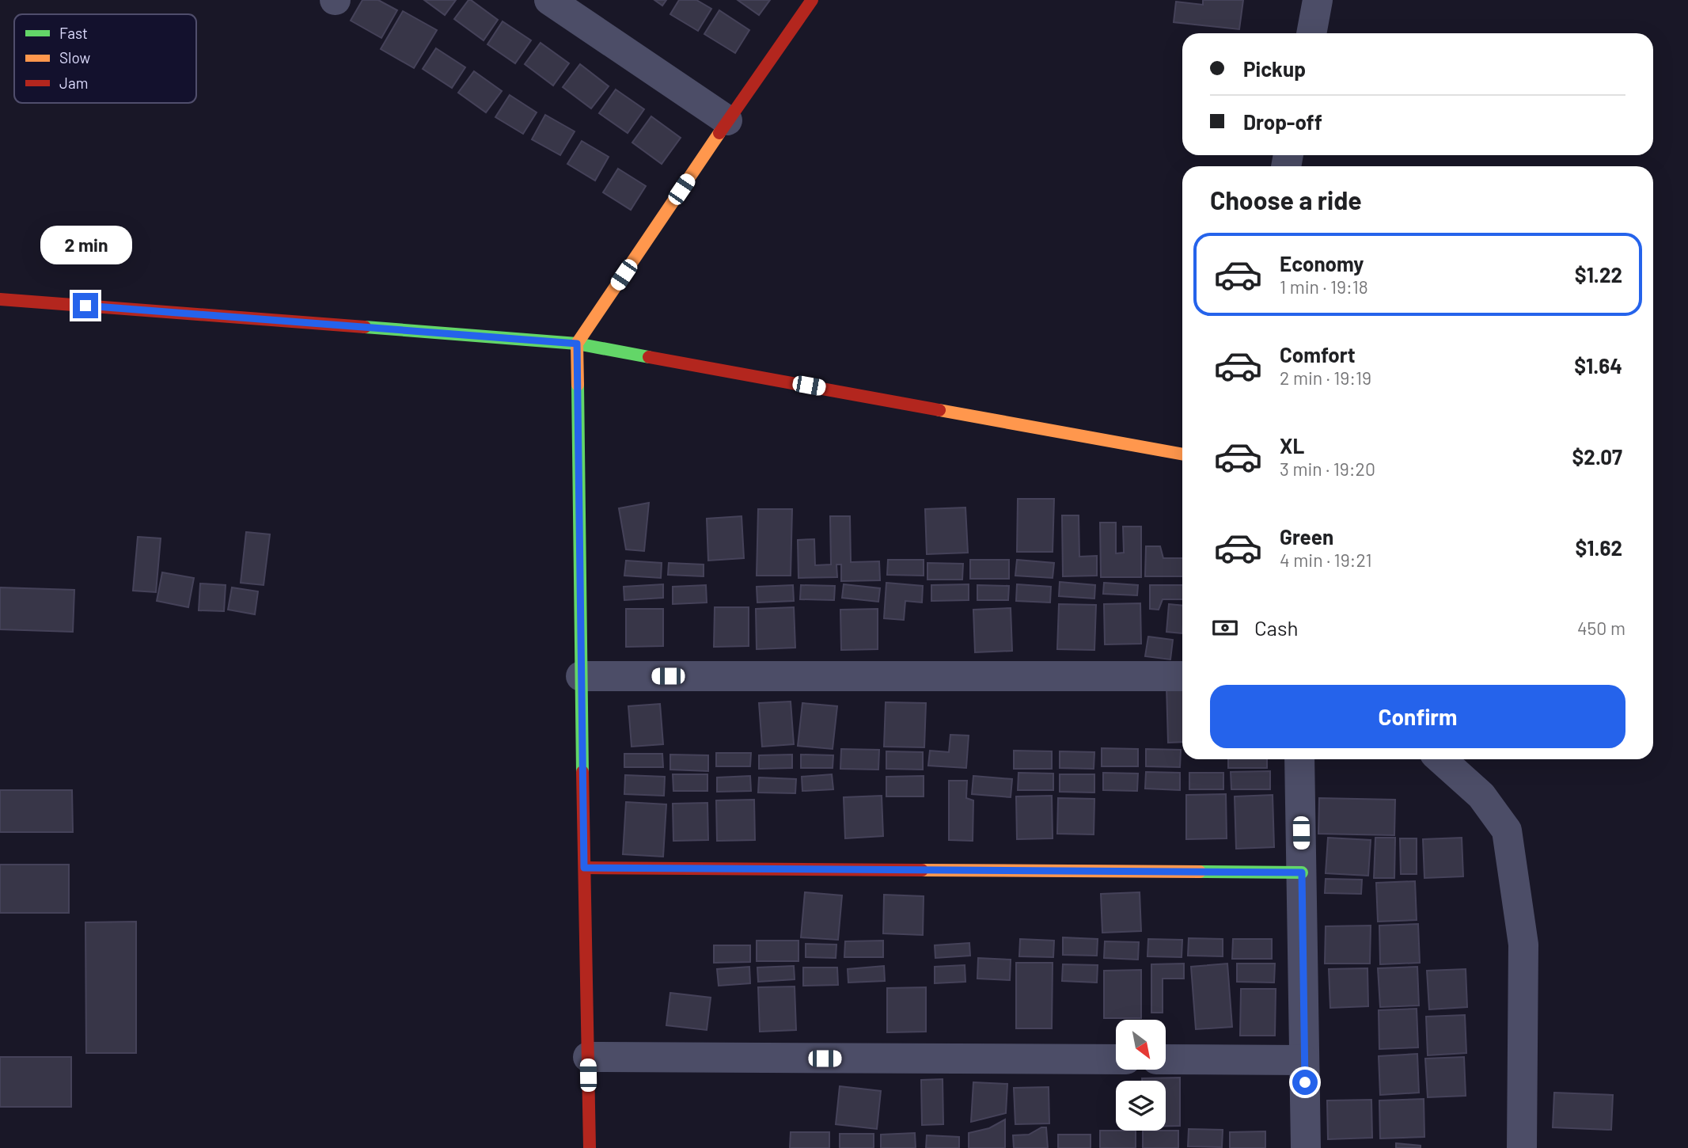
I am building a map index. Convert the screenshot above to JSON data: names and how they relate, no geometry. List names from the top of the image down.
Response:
{
  "legend": ["Fast", "Slow", "Jam"],
  "north": "bottom right",
  "page": {
    "banner": ["Pickup", "Drop-off"],
    "heading": "Choose a ride",
    "bubble": "2 min",
    "list": [
      {
        "name": "Economy",
        "note": "1 min · 19:18",
        "value": "$1.22"
      },
      {
        "name": "Comfort",
        "note": "2 min · 19:19",
        "value": "$1.64"
      },
      {
        "name": "XL",
        "note": "3 min · 19:20",
        "value": "$2.07"
      },
      {
        "name": "Green",
        "note": "4 min · 19:21",
        "value": "$1.62"
      }
    ],
    "pay": ["Cash", "450 m"],
    "buttons": "Confirm"
  }
}
